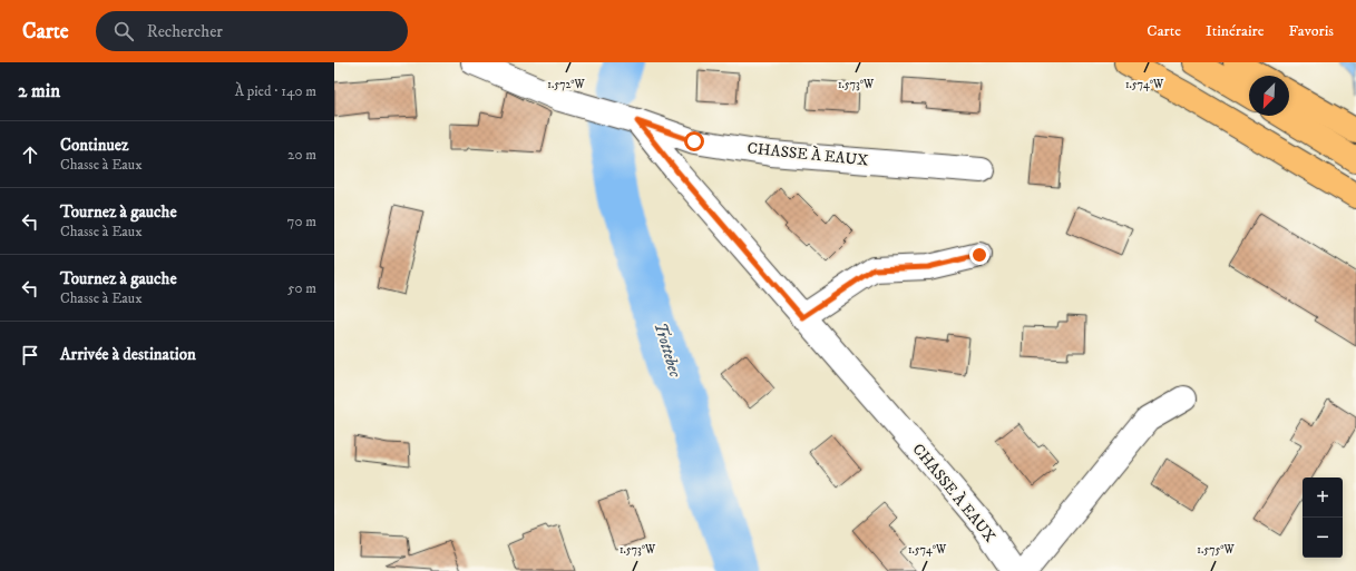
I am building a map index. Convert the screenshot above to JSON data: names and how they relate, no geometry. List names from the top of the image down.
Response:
{
  "streets": {
    "street": ["CHASSE À EAUX"]
  },
  "water": ["Trottebec"],
  "north": "bottom left",
  "page": {
    "header": "Carte",
    "search": "Rechercher",
    "nav": ["Carte", "Itinéraire", "Favoris"],
    "heading": ["2 min", "À pied · 140 m"],
    "list": [
      ["Continuez", "Chasse à Eaux", "20 m"],
      ["Tournez à gauche", "Chasse à Eaux", "70 m"],
      ["Tournez à gauche", "Chasse à Eaux", "50 m"],
      "Arrivée à destination"
    ],
    "map_buttons": ["+", "−"]
  },
  "coordinates": [
    "1.572°W",
    "1.573°W",
    "1.574°W",
    "1.575°W"
  ]
}
